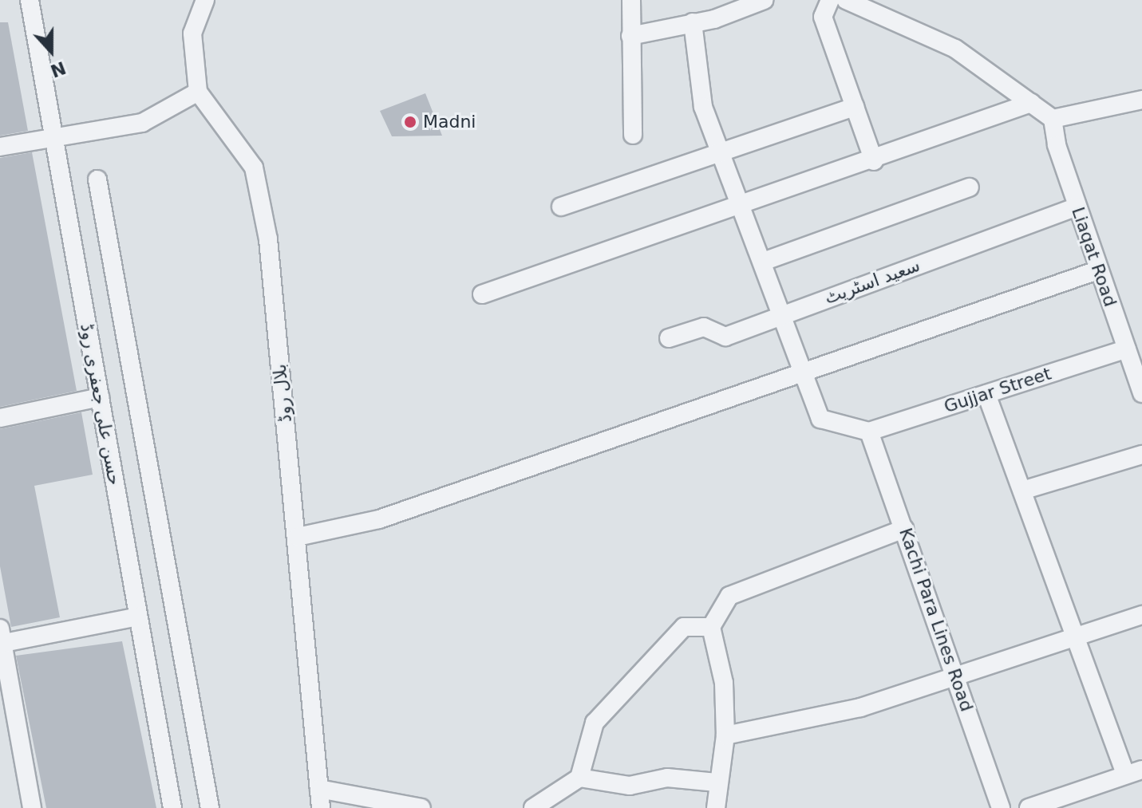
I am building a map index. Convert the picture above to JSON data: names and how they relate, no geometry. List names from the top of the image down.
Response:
{
  "streets": {
    "street": [
      "Liaqat Road",
      "سعید اسٹریٹ",
      "Gujjar Street",
      "بلال روڈ",
      "حسن علی جعفری روڈ",
      "Kachi Para Lines Road"
    ]
  },
  "crossings": [
    ["Liaqat Road", "سعید اسٹریٹ"],
    ["Liaqat Road", "Gujjar Street"],
    ["Gujjar Street", "Kachi Para Lines Road"]
  ],
  "places": ["Madni"],
  "north": "bottom"
}
